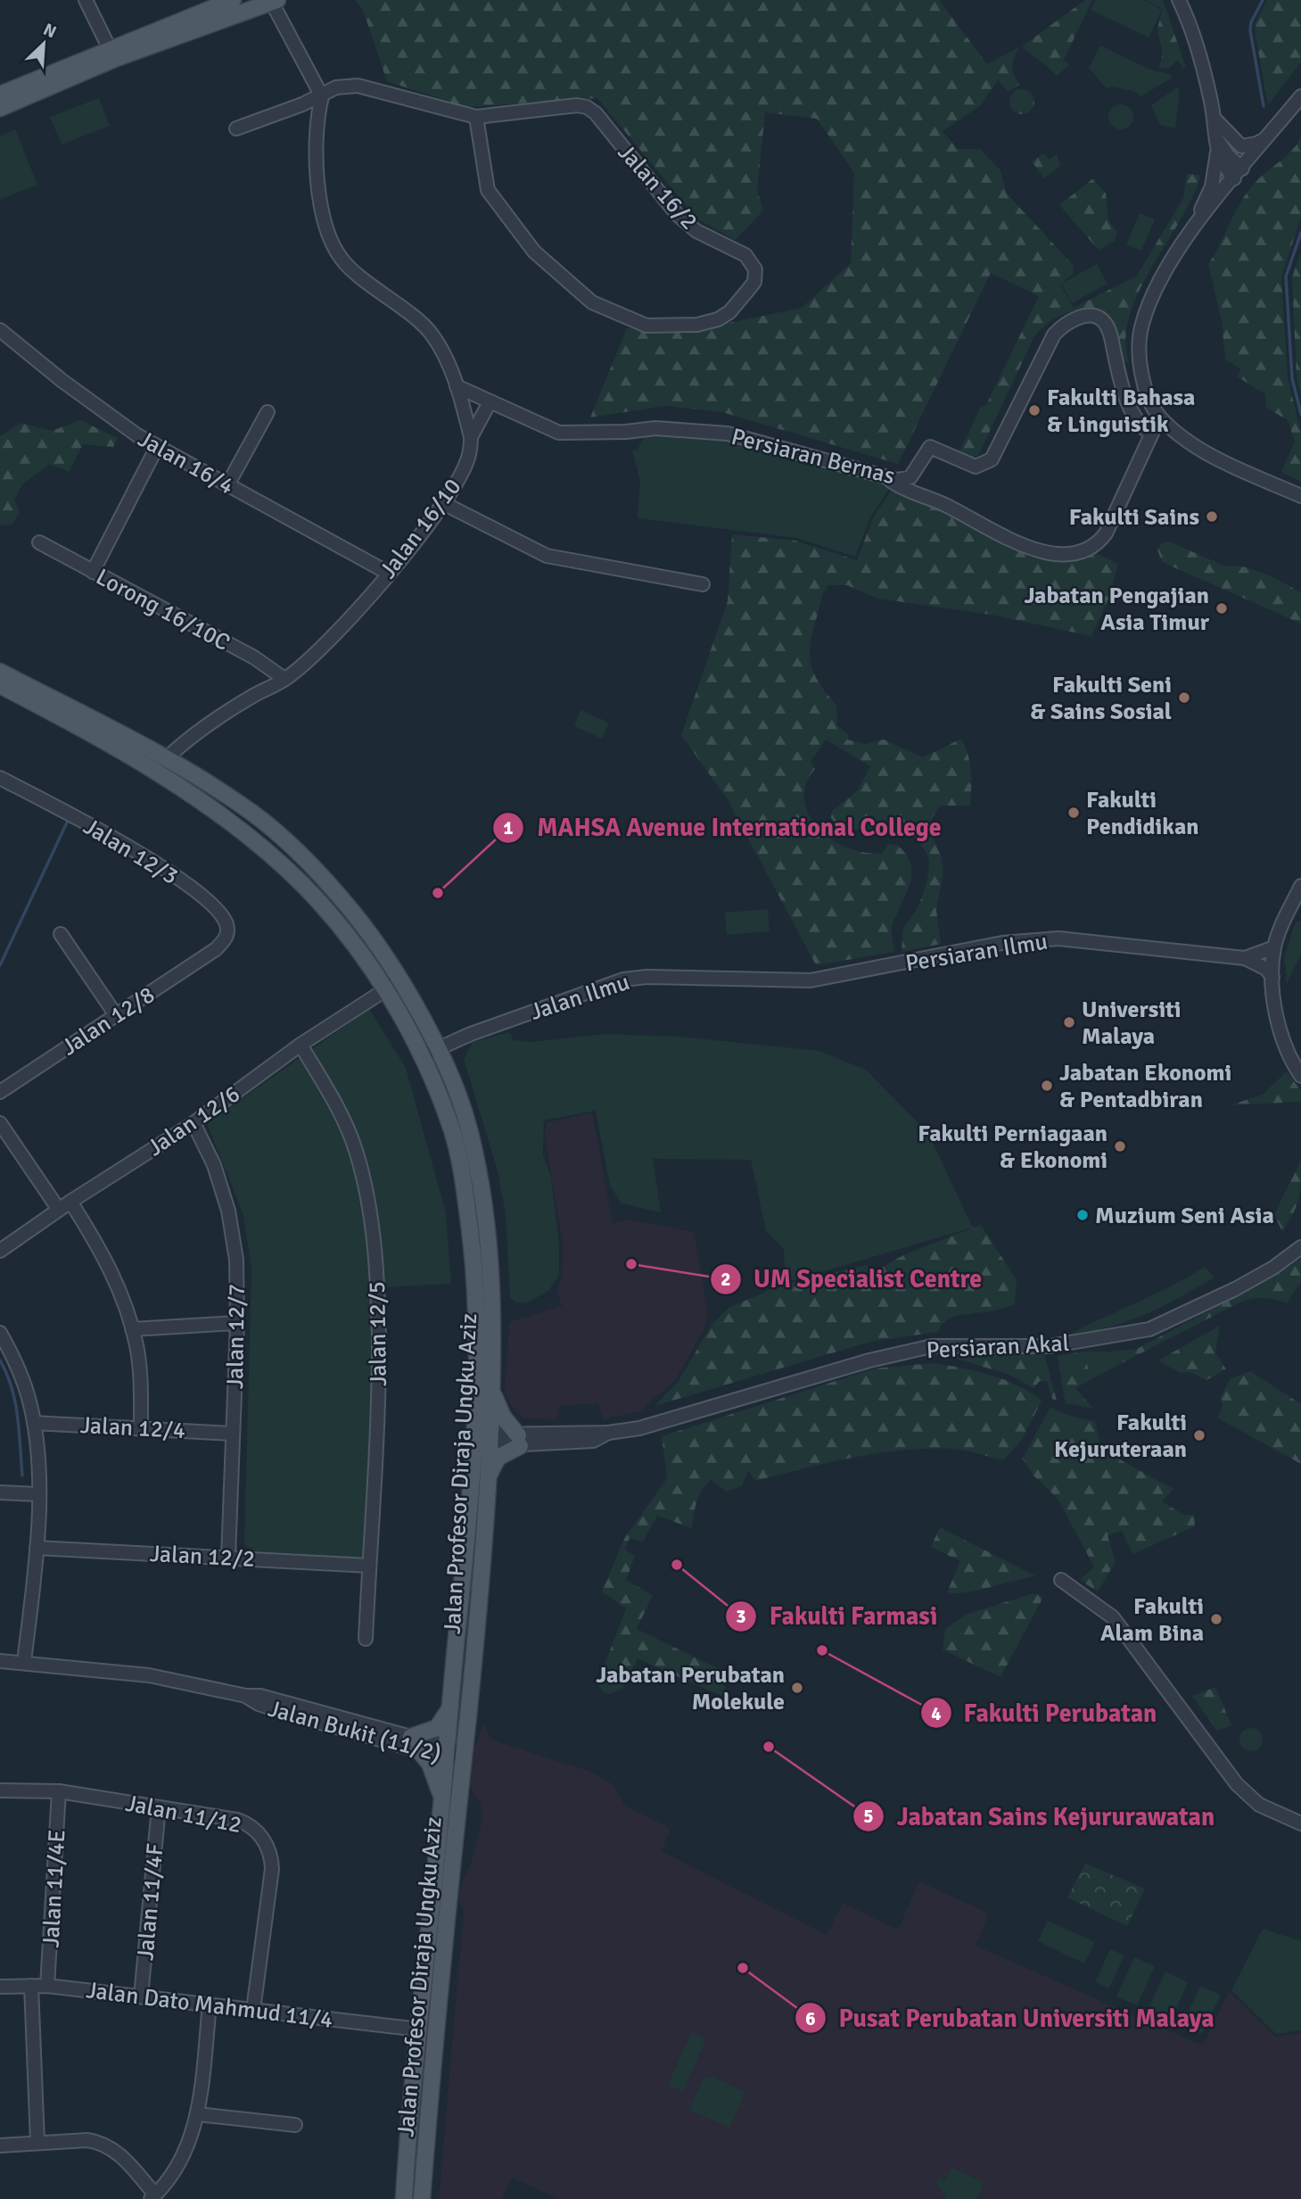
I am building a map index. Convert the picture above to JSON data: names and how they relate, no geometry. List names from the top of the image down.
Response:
{
  "streets": {
    "main road": ["Jalan Profesor Diraja Ungku Aziz"],
    "street": [
      "Jalan 16/2",
      "Persiaran Bernas",
      "Jalan 16/4",
      "Jalan 16/10",
      "Lorong 16/10C",
      "Jalan 12/3",
      "Persiaran Ilmu",
      "Jalan Ilmu",
      "Jalan 12/8",
      "Jalan 12/6",
      "Jalan 12/5",
      "Jalan 12/7",
      "Persiaran Akal",
      "Jalan 12/4",
      "Jalan 12/2",
      "Jalan Bukit (11/2)",
      "Jalan 11/12",
      "Jalan 11/4E",
      "Jalan 11/4F",
      "Jalan Dato Mahmud 11/4"
    ]
  },
  "crossings": [
    ["Jalan 16/2", "Jalan 16/10"],
    ["Persiaran Bernas", "Jalan 16/10"],
    ["Jalan 16/4", "Jalan 16/10"],
    ["Jalan 16/10", "Lorong 16/10C"],
    ["Jalan 16/10", "Jalan Profesor Diraja Ungku Aziz"],
    ["Jalan 12/3", "Jalan 12/8"],
    ["Persiaran Ilmu", "Jalan Ilmu"],
    ["Jalan Ilmu", "Jalan Profesor Diraja Ungku Aziz"],
    ["Jalan 12/6", "Jalan 12/5"],
    ["Jalan 12/6", "Jalan 12/7"],
    ["Jalan 12/6", "Jalan Profesor Diraja Ungku Aziz"],
    ["Jalan 12/5", "Jalan 12/2"],
    ["Jalan 12/7", "Jalan 12/4"],
    ["Jalan 12/7", "Jalan 12/2"],
    ["Persiaran Akal", "Jalan Profesor Diraja Ungku Aziz"],
    ["Jalan Profesor Diraja Ungku Aziz", "Jalan Bukit (11/2)"],
    ["Jalan Profesor Diraja Ungku Aziz", "Jalan Dato Mahmud 11/4"],
    ["Jalan 11/12", "Jalan 11/4E"],
    ["Jalan 11/12", "Jalan 11/4F"],
    ["Jalan 11/12", "Jalan Dato Mahmud 11/4"],
    ["Jalan 11/4E", "Jalan Dato Mahmud 11/4"],
    ["Jalan 11/4F", "Jalan Dato Mahmud 11/4"]
  ],
  "places": [
    "Fakulti Bahasa & Linguistik",
    "Fakulti Sains",
    "Jabatan Pengajian Asia Timur",
    "Fakulti Seni & Sains Sosial",
    "Fakulti Pendidikan",
    "MAHSA Avenue International College",
    "Universiti Malaya",
    "Jabatan Ekonomi & Pentadbiran",
    "Fakulti Perniagaan & Ekonomi",
    "Muzium Seni Asia",
    "UM Specialist Centre",
    "Fakulti Kejuruteraan",
    "Fakulti Farmasi",
    "Fakulti Alam Bina",
    "Fakulti Perubatan",
    "Jabatan Perubatan Molekule",
    "Jabatan Sains Kejururawatan",
    "Pusat Perubatan Universiti Malaya"
  ],
  "north": "top right"
}
